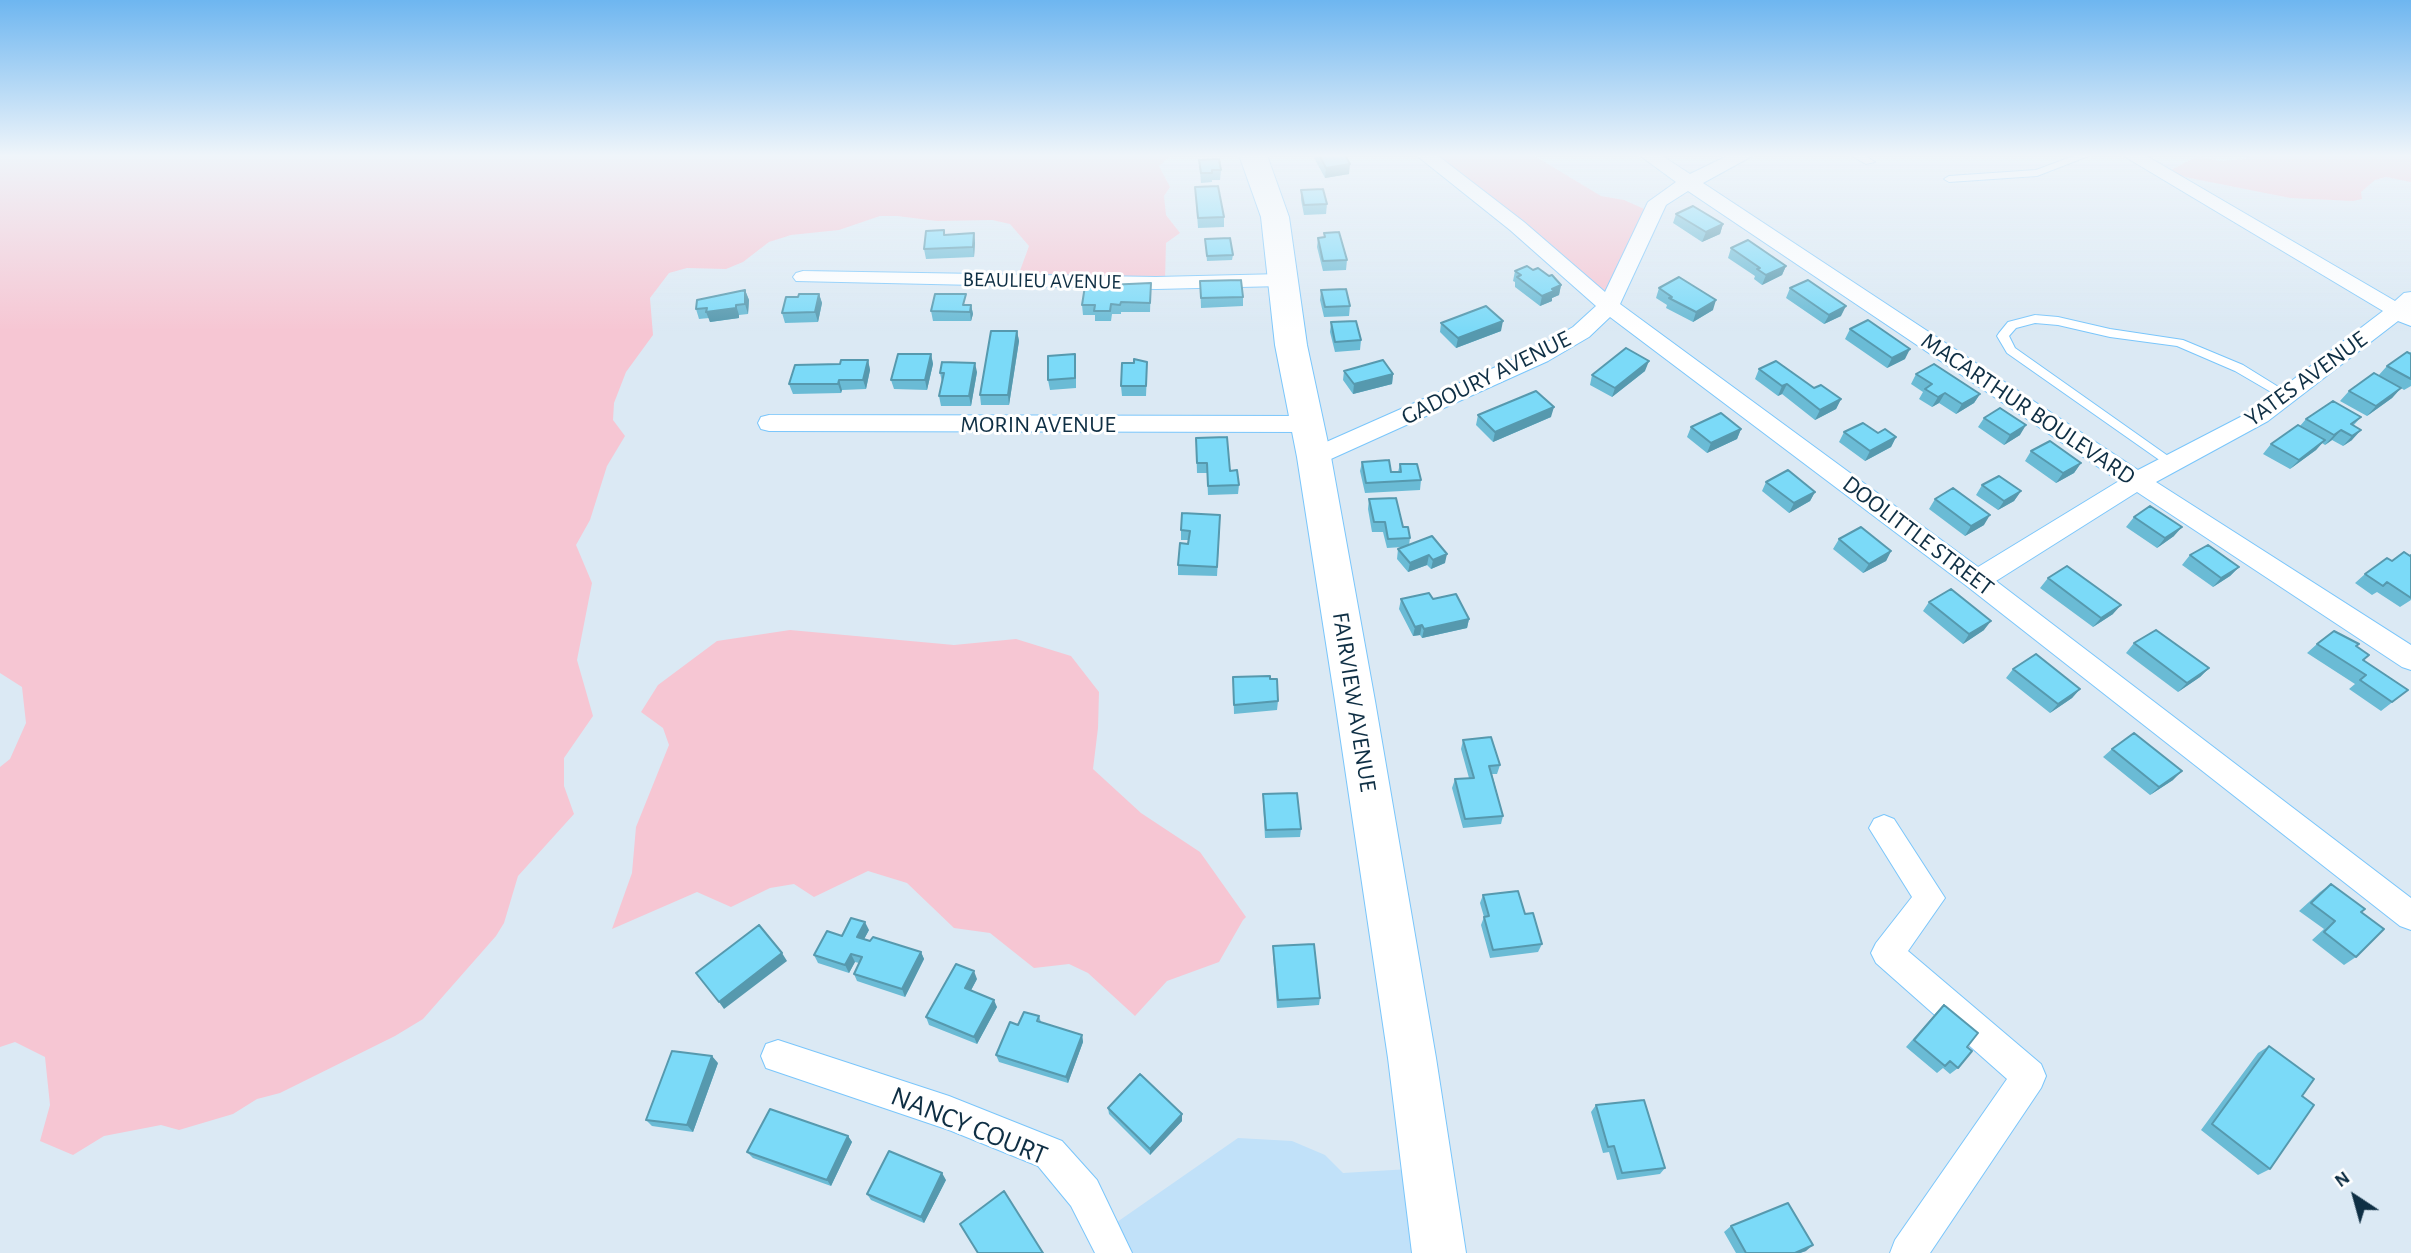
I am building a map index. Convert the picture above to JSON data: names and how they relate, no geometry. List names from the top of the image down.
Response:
{
  "streets": {
    "main road": ["FAIRVIEW AVENUE"],
    "street": [
      "BEAULIEU AVENUE",
      "GADOURY AVENUE",
      "YATES AVENUE",
      "MACARTHUR BOULEVARD",
      "MORIN AVENUE",
      "DOOLITTLE STREET",
      "NANCY COURT"
    ]
  },
  "crossings": [
    ["BEAULIEU AVENUE", "FAIRVIEW AVENUE"],
    ["GADOURY AVENUE", "MORIN AVENUE"],
    ["GADOURY AVENUE", "DOOLITTLE STREET"],
    ["GADOURY AVENUE", "FAIRVIEW AVENUE"],
    ["YATES AVENUE", "MACARTHUR BOULEVARD"],
    ["YATES AVENUE", "DOOLITTLE STREET"],
    ["MORIN AVENUE", "FAIRVIEW AVENUE"]
  ],
  "north": "top left"
}
